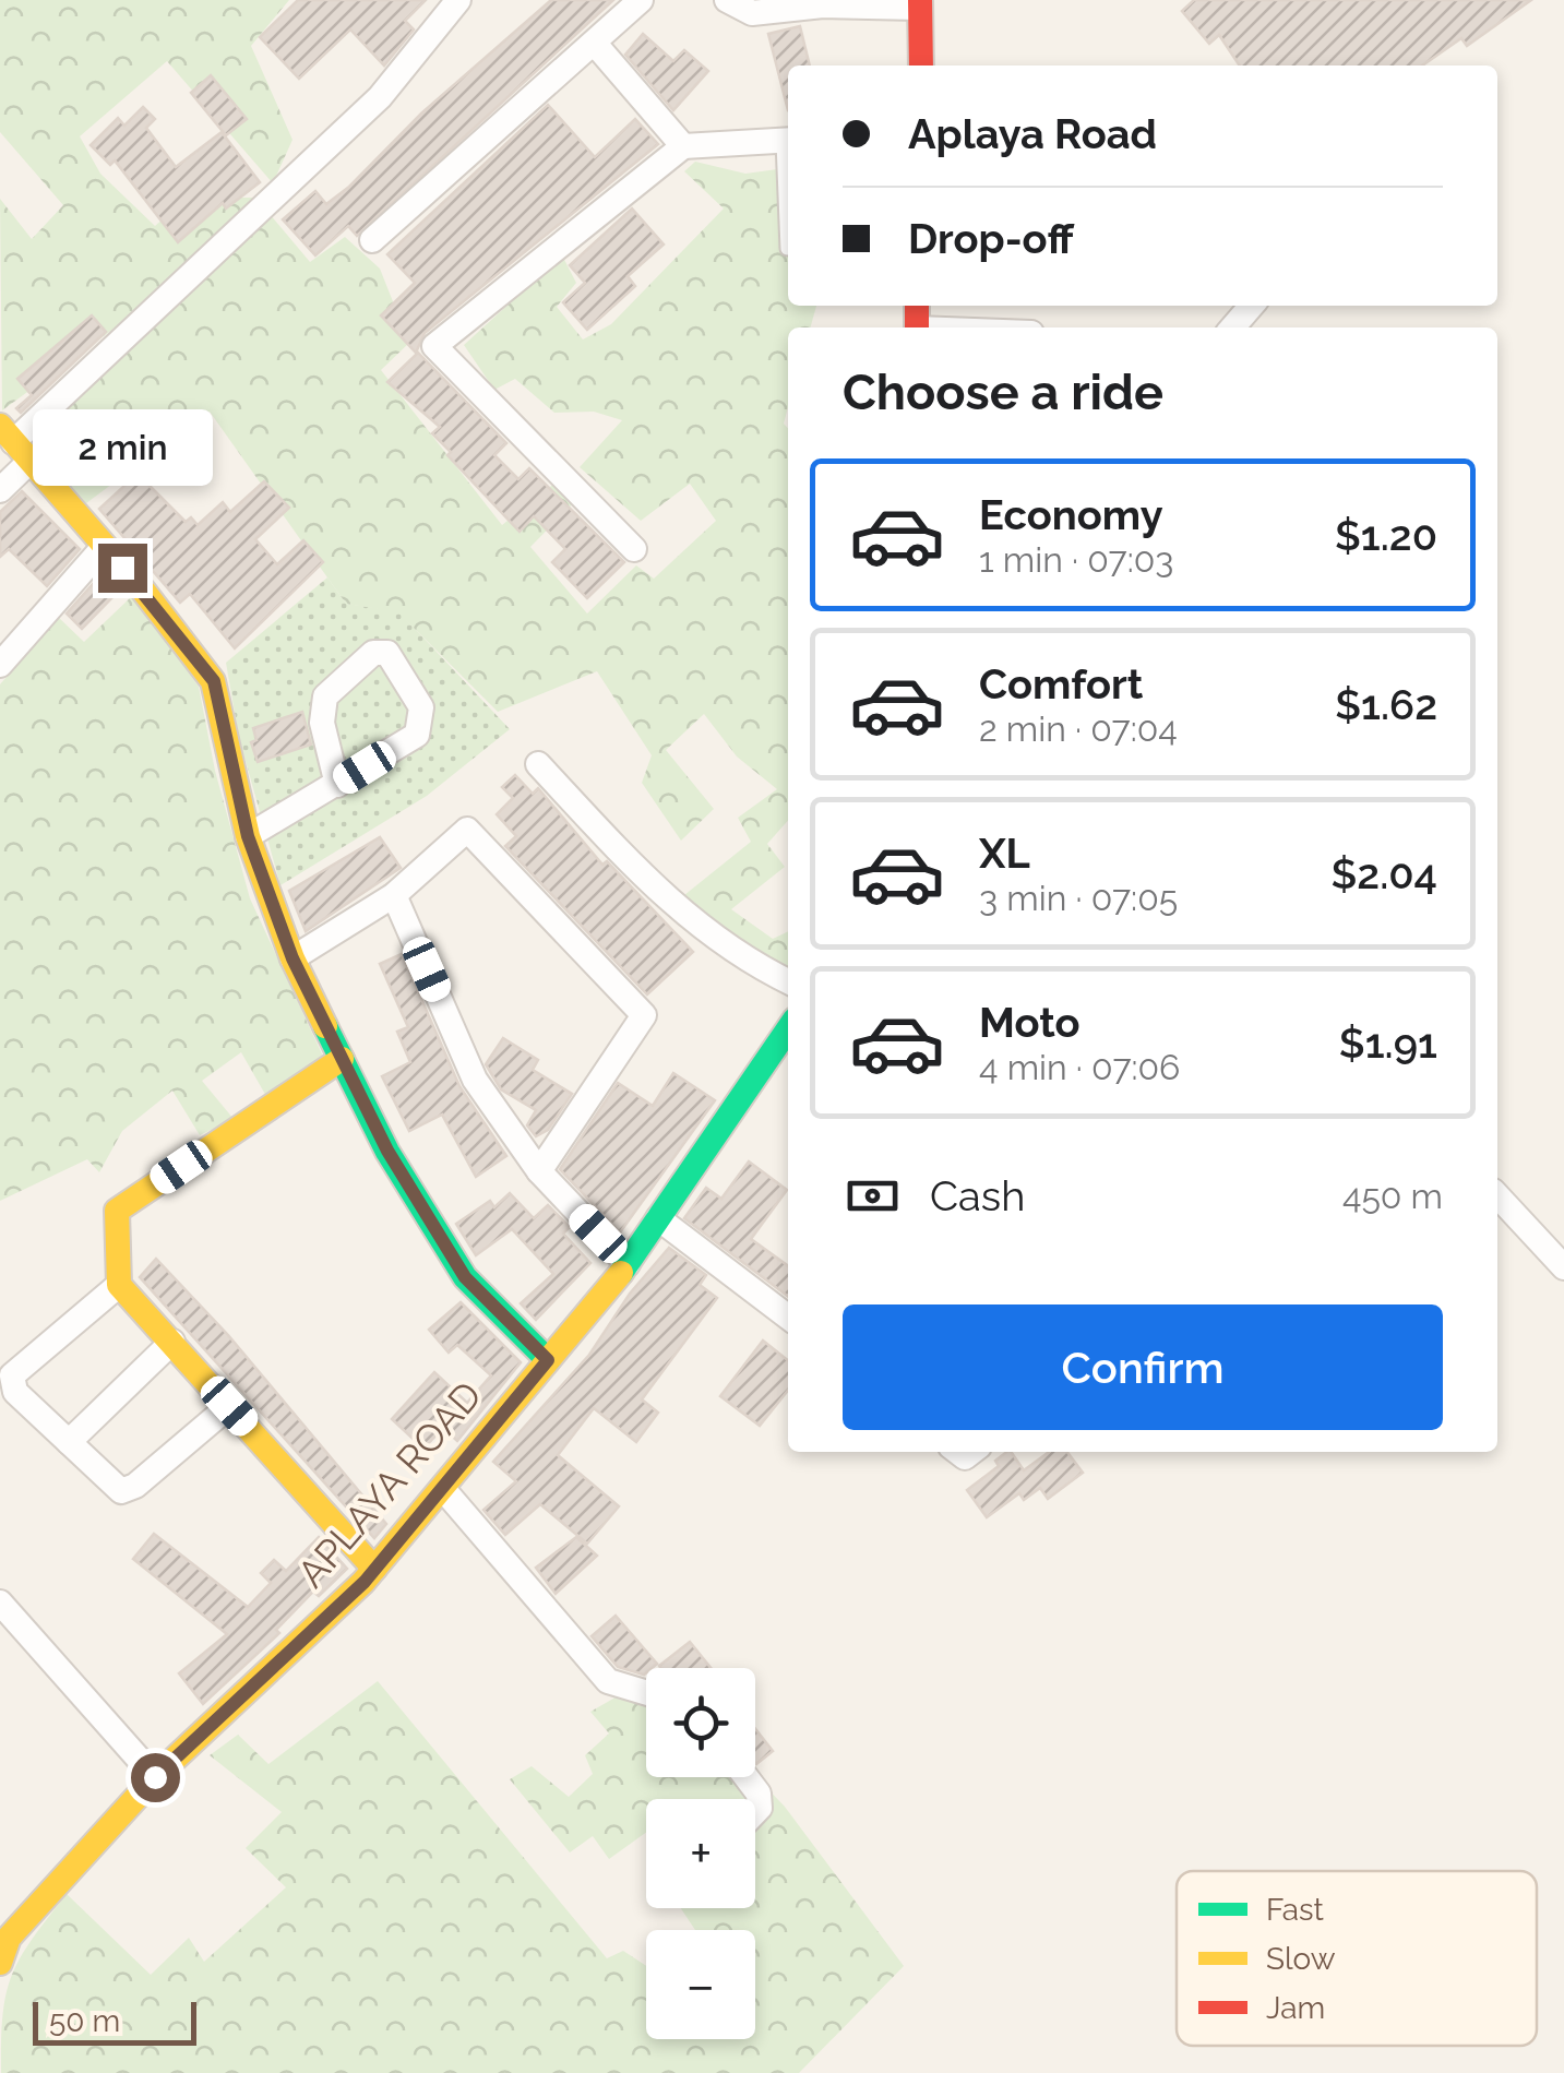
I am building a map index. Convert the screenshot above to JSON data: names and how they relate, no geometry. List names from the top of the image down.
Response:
{
  "streets": {
    "street": ["APLAYA ROAD"]
  },
  "legend": ["Fast", "Slow", "Jam"],
  "scale_bar": "50 m",
  "page": {
    "banner": ["Aplaya Road", "Drop-off"],
    "heading": "Choose a ride",
    "bubble": "2 min",
    "list": [
      {
        "name": "Economy",
        "note": "1 min · 07:03",
        "value": "$1.20"
      },
      {
        "name": "Comfort",
        "note": "2 min · 07:04",
        "value": "$1.62"
      },
      {
        "name": "XL",
        "note": "3 min · 07:05",
        "value": "$2.04"
      },
      {
        "name": "Moto",
        "note": "4 min · 07:06",
        "value": "$1.91"
      }
    ],
    "pay": ["Cash", "450 m"],
    "buttons": "Confirm",
    "map_buttons": ["+", "−"],
    "scale": "50 m"
  }
}
